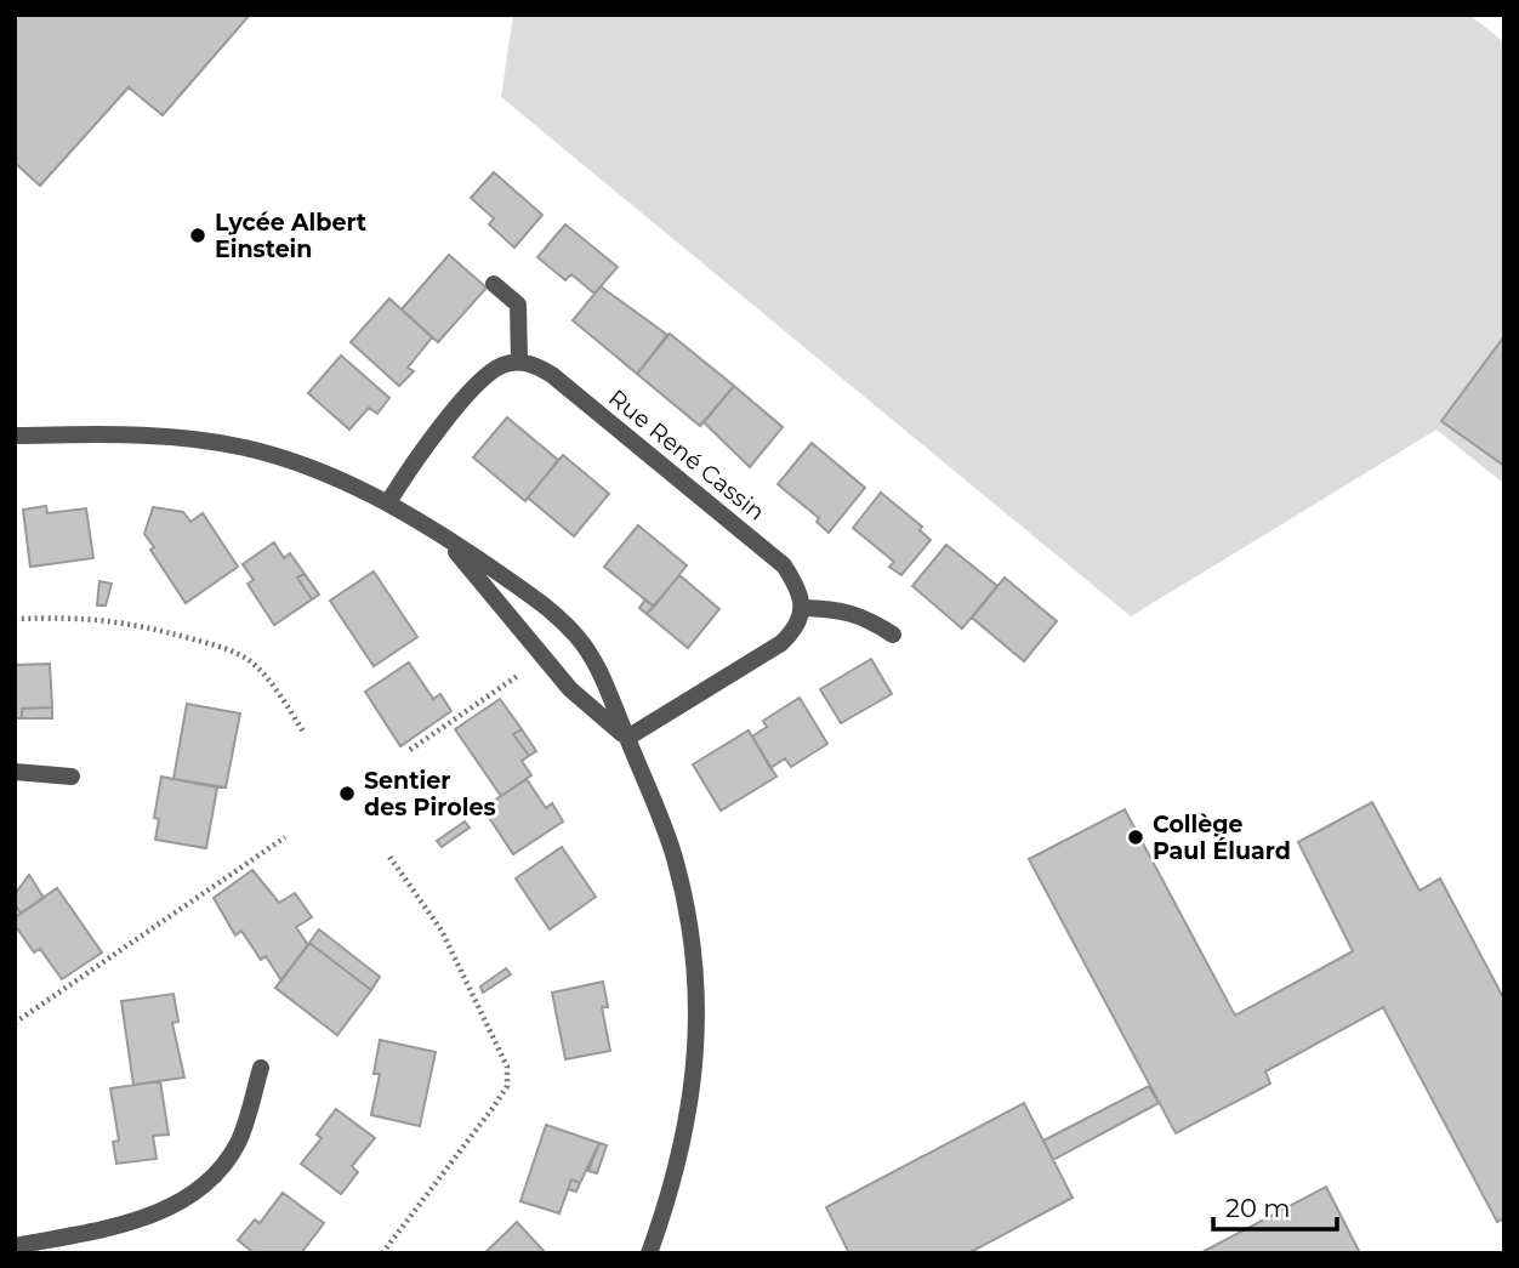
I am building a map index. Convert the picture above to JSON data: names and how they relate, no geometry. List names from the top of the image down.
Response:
{
  "streets": {
    "street": ["Rue René Cassin"]
  },
  "places": ["Lycée Albert Einstein", "Sentier des Piroles", "Collège Paul Éluard"],
  "scale_bar": "20 m"
}
